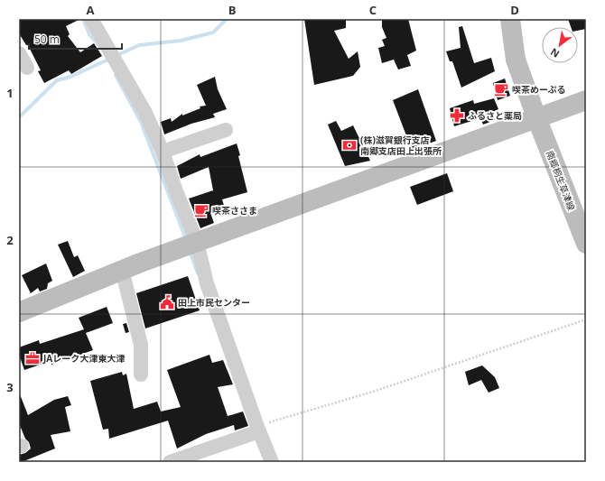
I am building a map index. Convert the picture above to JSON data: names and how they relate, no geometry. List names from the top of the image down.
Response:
{
  "streets": {
    "street": ["南郷桐生草津線"]
  },
  "places": {
    "cafe": ["喫茶めーぷる", "喫茶ささま"],
    "pharmacy": ["ふるさと薬局"],
    "bank": ["(株)滋賀銀行支店 南郷支店田上出張所"],
    "public building": ["田上市民センター"],
    "office": ["JAレーク大津東大津"]
  },
  "scale_bar": "50 m",
  "north": "bottom left",
  "grid": {
    "columns": [
      "A",
      "B",
      "C",
      "D"
    ],
    "rows": ["1", "2", "3"]
  }
}
